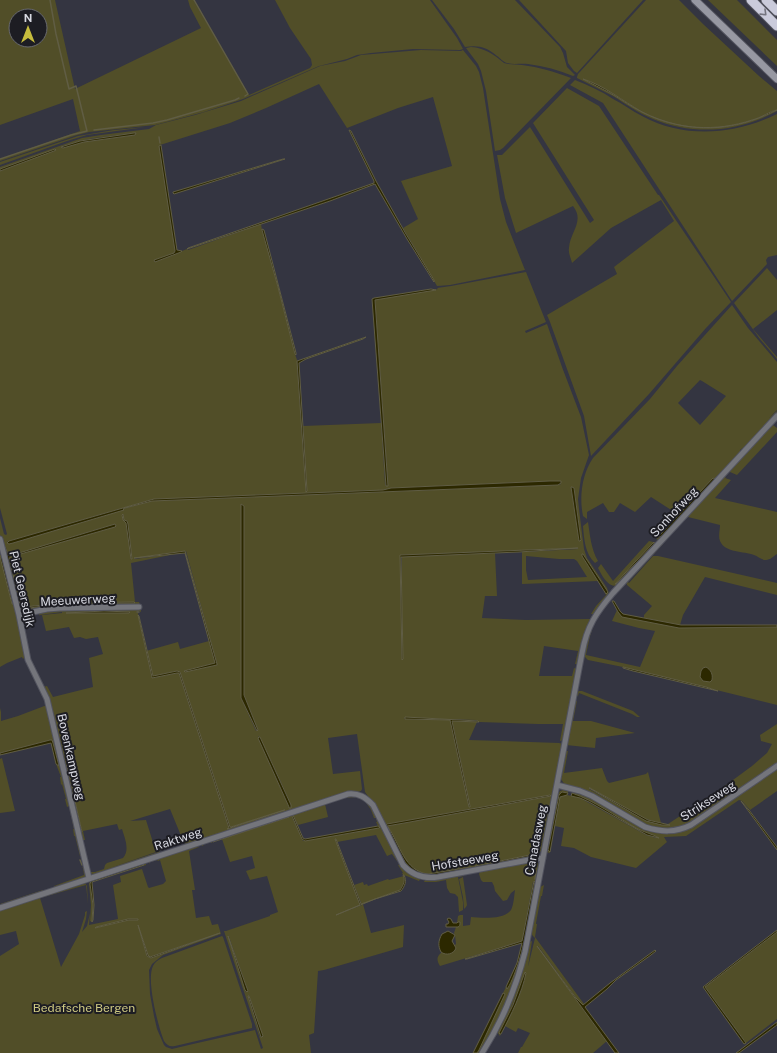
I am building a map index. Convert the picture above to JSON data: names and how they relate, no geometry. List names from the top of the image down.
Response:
{
  "streets": {
    "street": [
      "Sonhofweg",
      "Piet Geersdijk",
      "Meeuwerweg",
      "Bovenkampweg",
      "Strikseweg",
      "Raktweg",
      "Canadasweg",
      "Hofsteeweg"
    ]
  },
  "crossings": [
    ["Sonhofweg", "Canadasweg"],
    ["Piet Geersdijk", "Meeuwerweg"],
    ["Piet Geersdijk", "Bovenkampweg"],
    ["Bovenkampweg", "Raktweg"],
    ["Strikseweg", "Canadasweg"],
    ["Raktweg", "Hofsteeweg"],
    ["Canadasweg", "Hofsteeweg"]
  ],
  "parks": ["Bedafsche Bergen"],
  "north": "top"
}
